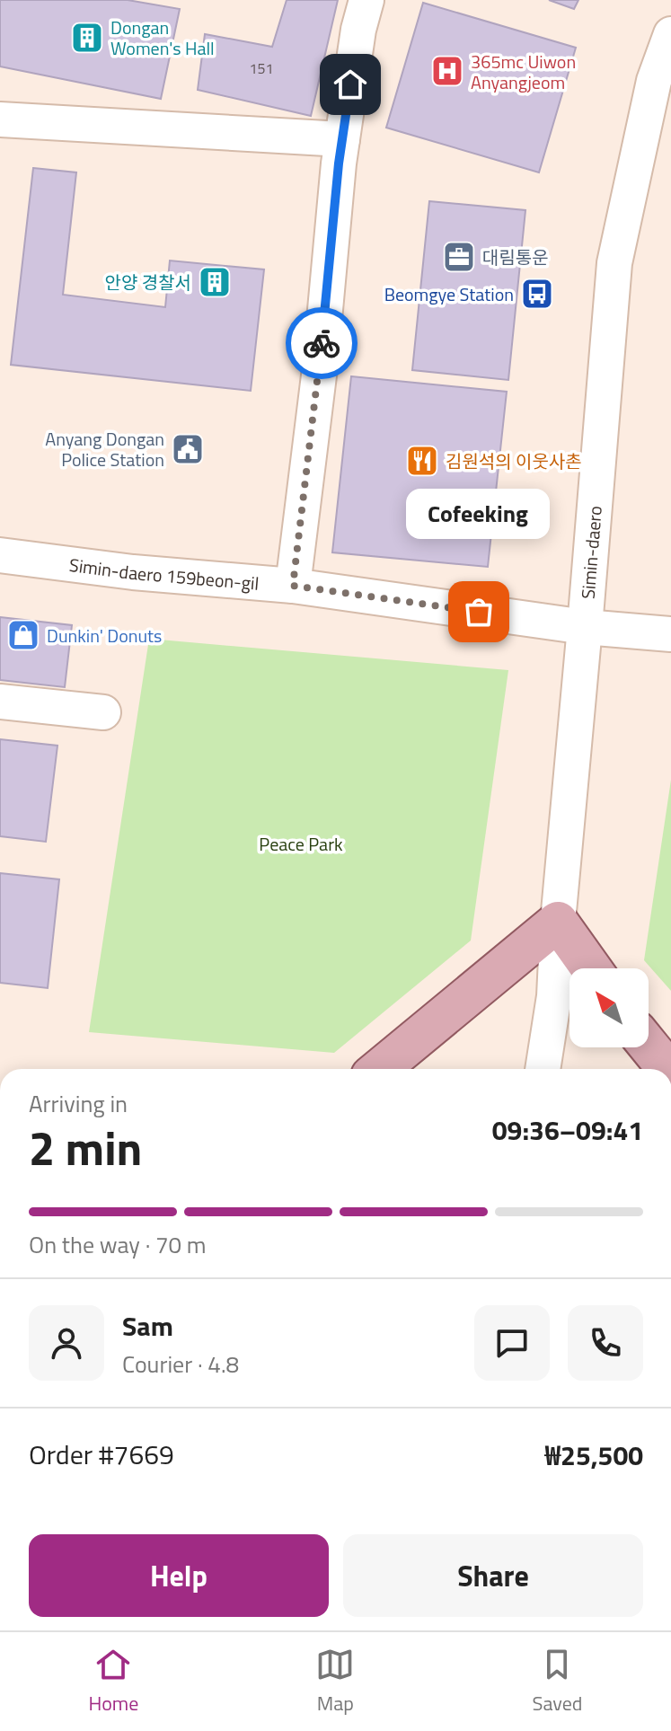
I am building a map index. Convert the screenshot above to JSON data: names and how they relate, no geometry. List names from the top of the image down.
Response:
{
  "streets": {
    "street": ["Simin-daero", "Simin-daero 159beon-gil"]
  },
  "crossings": [
    ["Simin-daero", "Simin-daero 159beon-gil"]
  ],
  "parks": ["Peace Park"],
  "places": {
    "building": ["Dongan Women's Hall", "안양 경찰서"],
    "hospital": ["365mc Uiwon Anyangjeom"],
    "office": ["대림통운"],
    "bus stop": ["Beomgye Station"],
    "public building": ["Anyang Dongan Police Station"],
    "restaurant": ["김원석의 이웃사촌"],
    "other": ["Cofeeking"],
    "shop": ["Dunkin' Donuts"]
  },
  "house_numbers": ["151"],
  "north": "top left",
  "page": {
    "bubble": "Cofeeking",
    "heading": ["2 min", "Arriving in", "09:36–09:41"],
    "panel": [
      "Sam",
      "Courier · 4.8",
      "Order #7669",
      "₩25,500"
    ],
    "bar": "On the way · 70 m",
    "buttons": ["Help", "Share"],
    "tabs": ["Home", "Map", "Saved"]
  }
}
